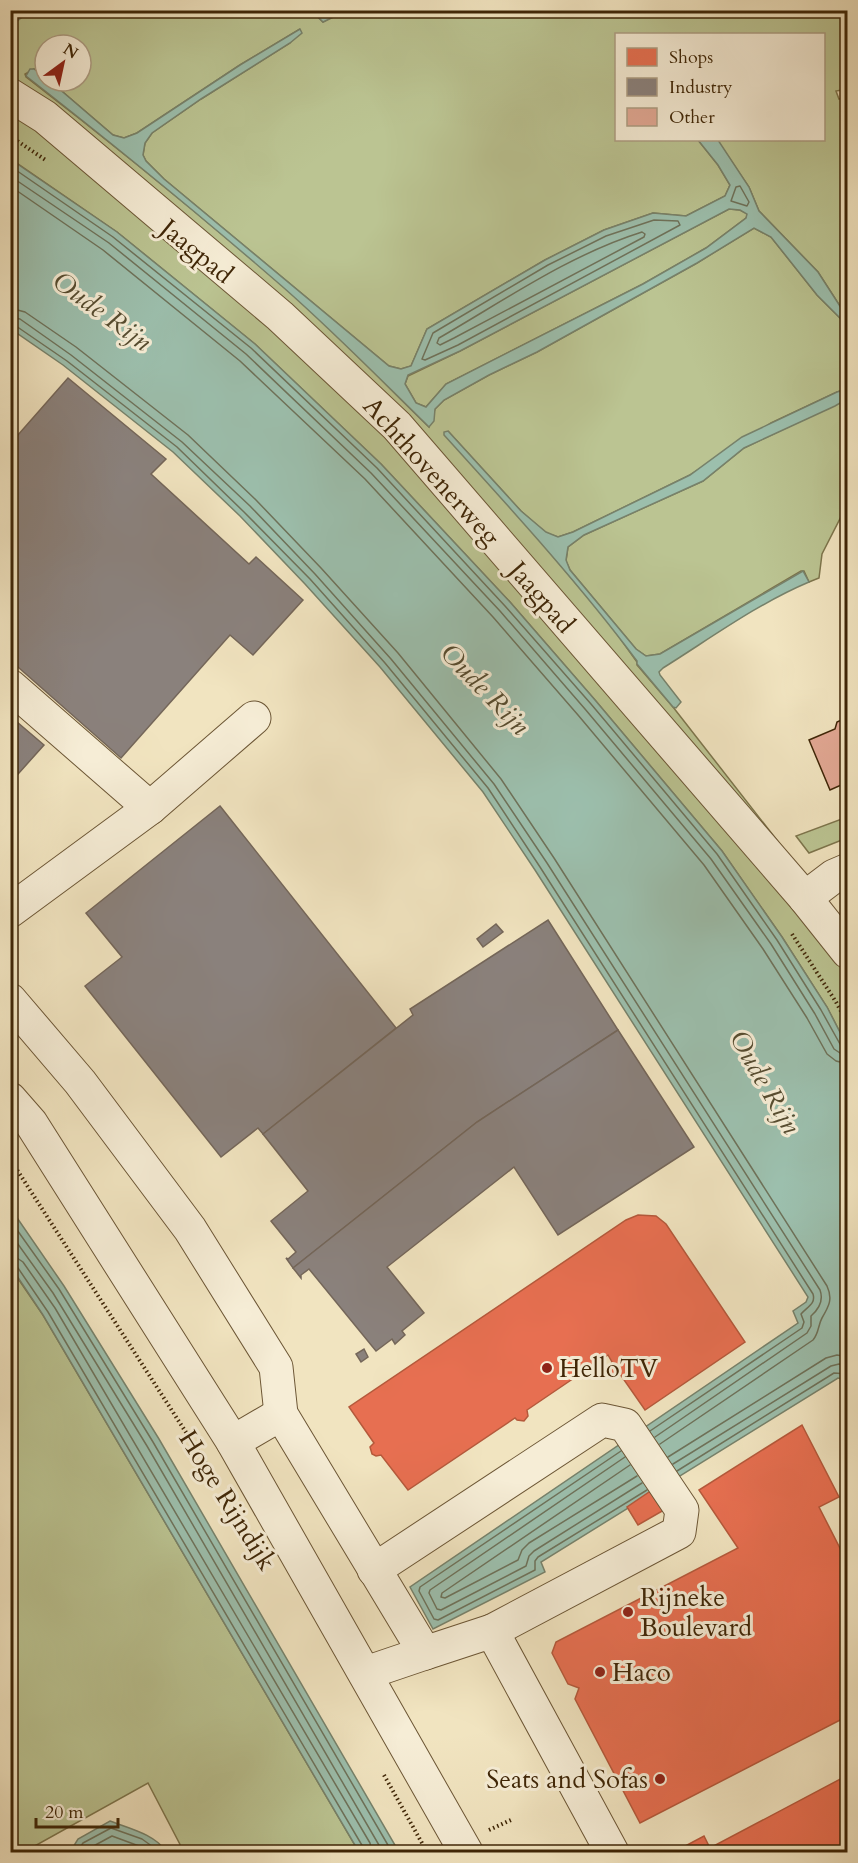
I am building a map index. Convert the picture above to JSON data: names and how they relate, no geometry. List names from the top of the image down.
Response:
{
  "streets": {
    "street": ["Achthovenerweg", "Hoge Rijndijk"]
  },
  "water": ["Oude Rijn"],
  "places": [
    "HelloTV",
    "Rijneke Boulevard",
    "Haco",
    "Seats and Sofas"
  ],
  "legend": ["Shops", "Industry", "Other"],
  "scale_bar": "20 m",
  "north": "top right"
}
